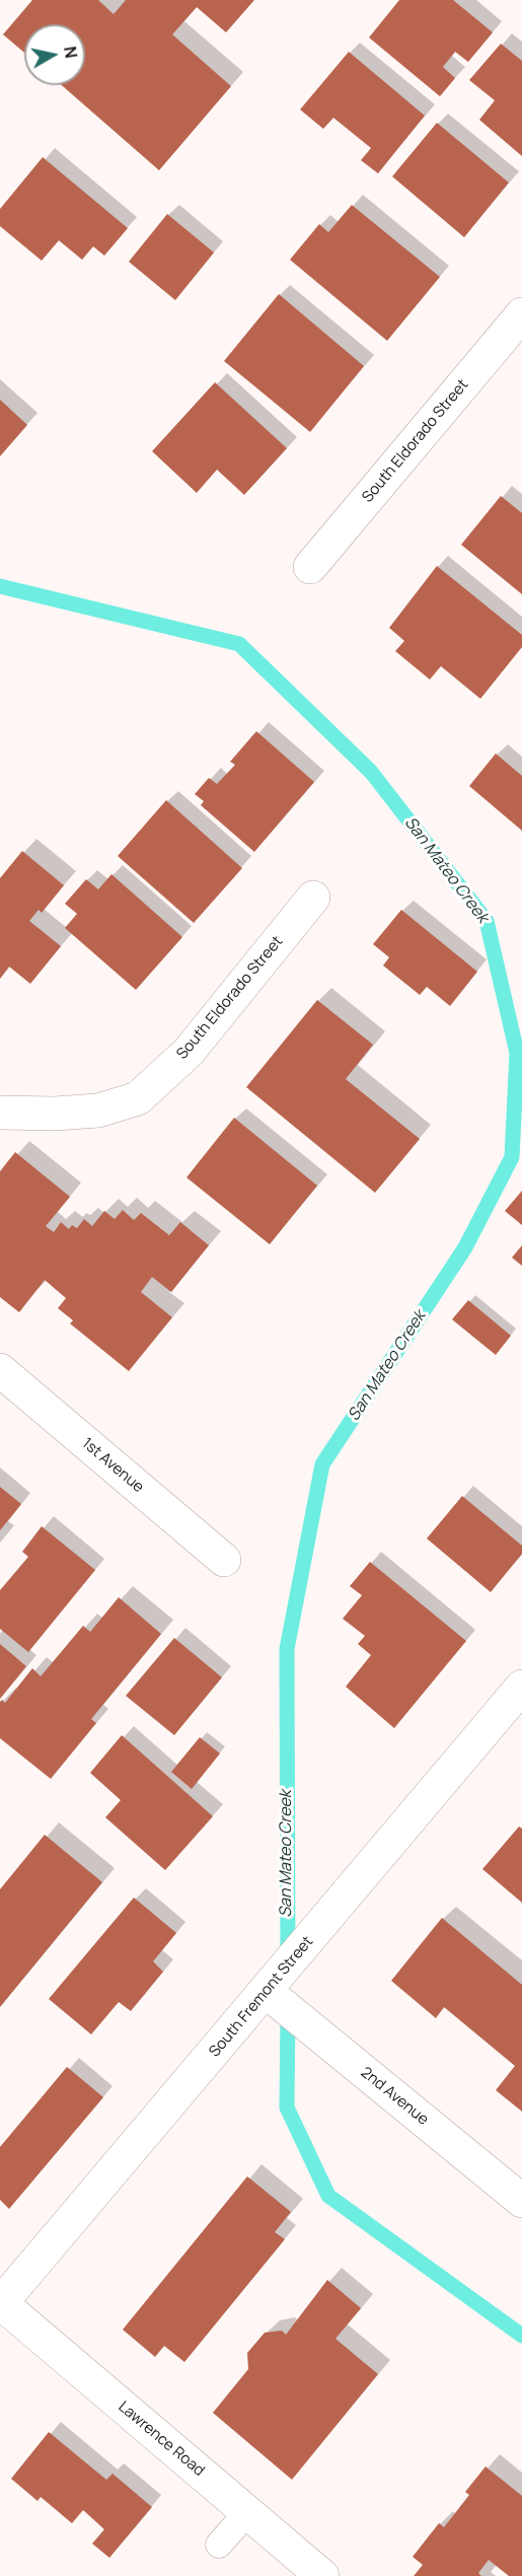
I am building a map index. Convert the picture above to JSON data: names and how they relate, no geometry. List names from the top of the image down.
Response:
{
  "streets": {
    "street": [
      "South Eldorado Street",
      "1st Avenue",
      "South Fremont Street",
      "2nd Avenue",
      "Lawrence Road"
    ]
  },
  "crossings": [
    ["South Fremont Street", "2nd Avenue"],
    ["South Fremont Street", "Lawrence Road"]
  ],
  "water": ["San Mateo Creek"],
  "north": "right"
}
